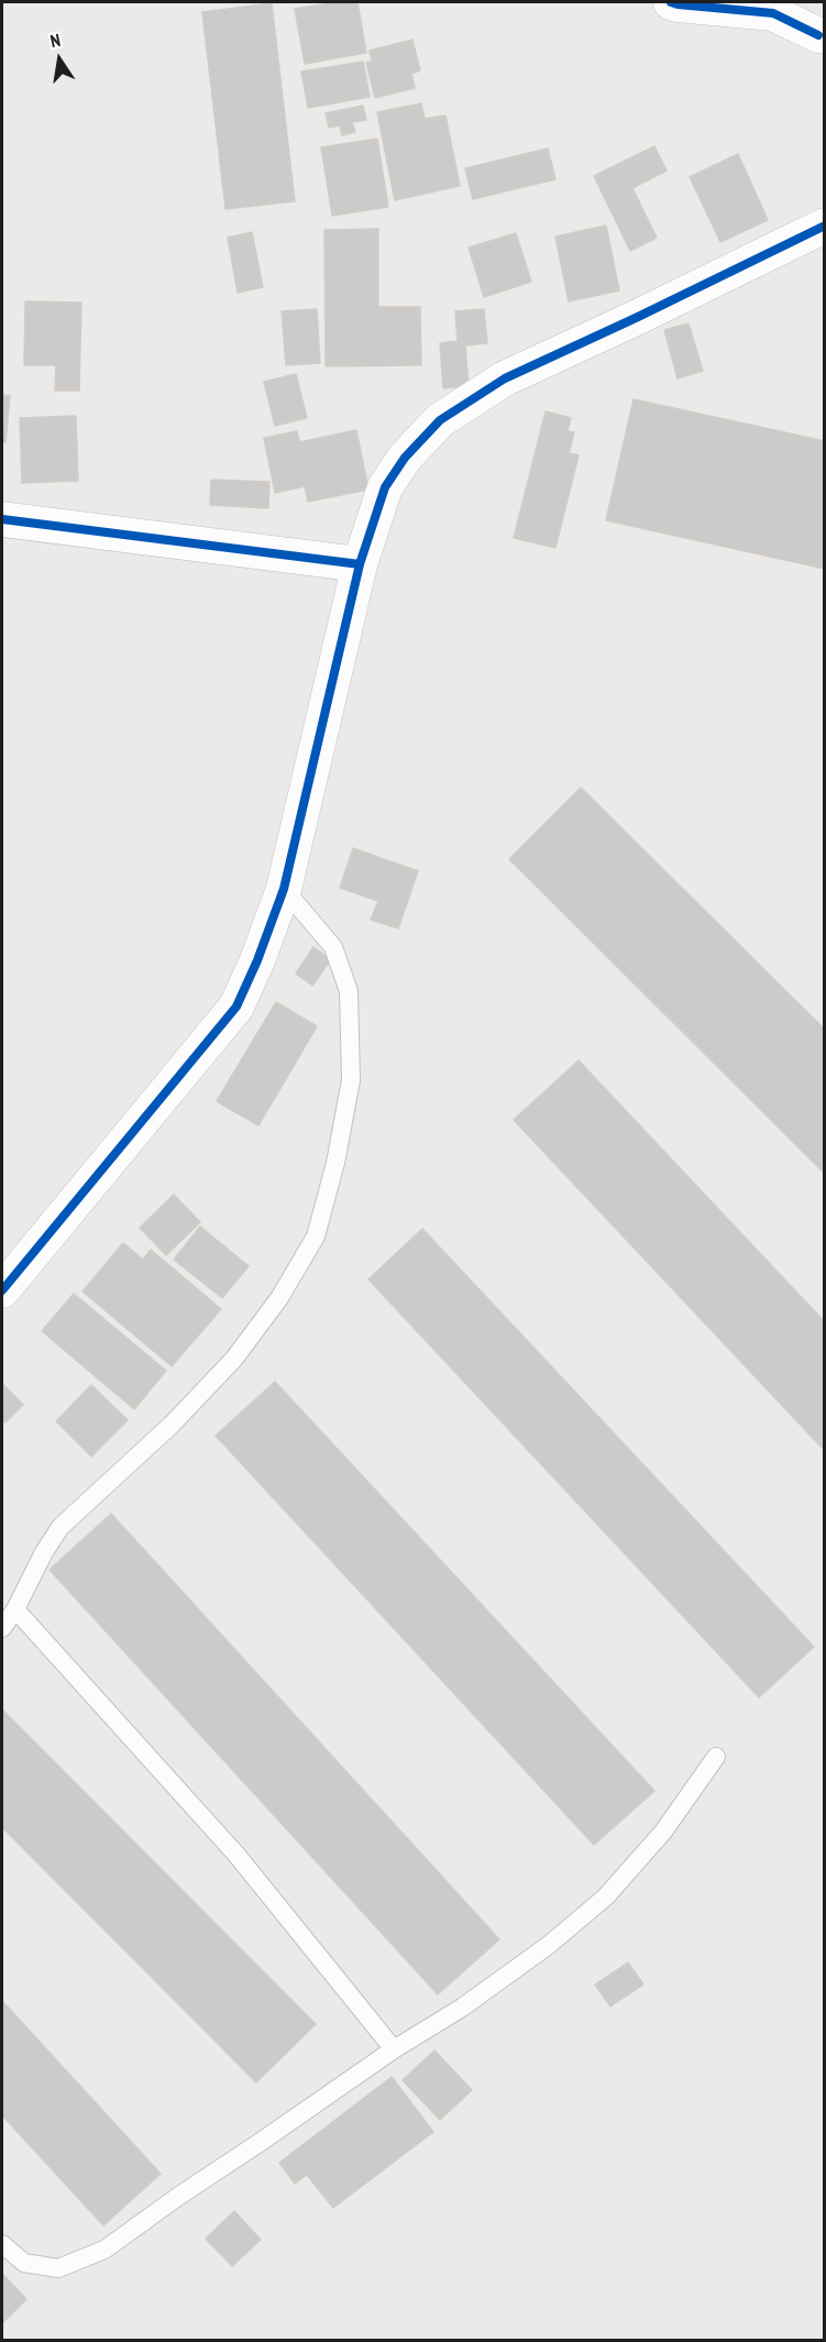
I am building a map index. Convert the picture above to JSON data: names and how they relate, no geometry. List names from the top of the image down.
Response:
{
  "north": "top"
}
